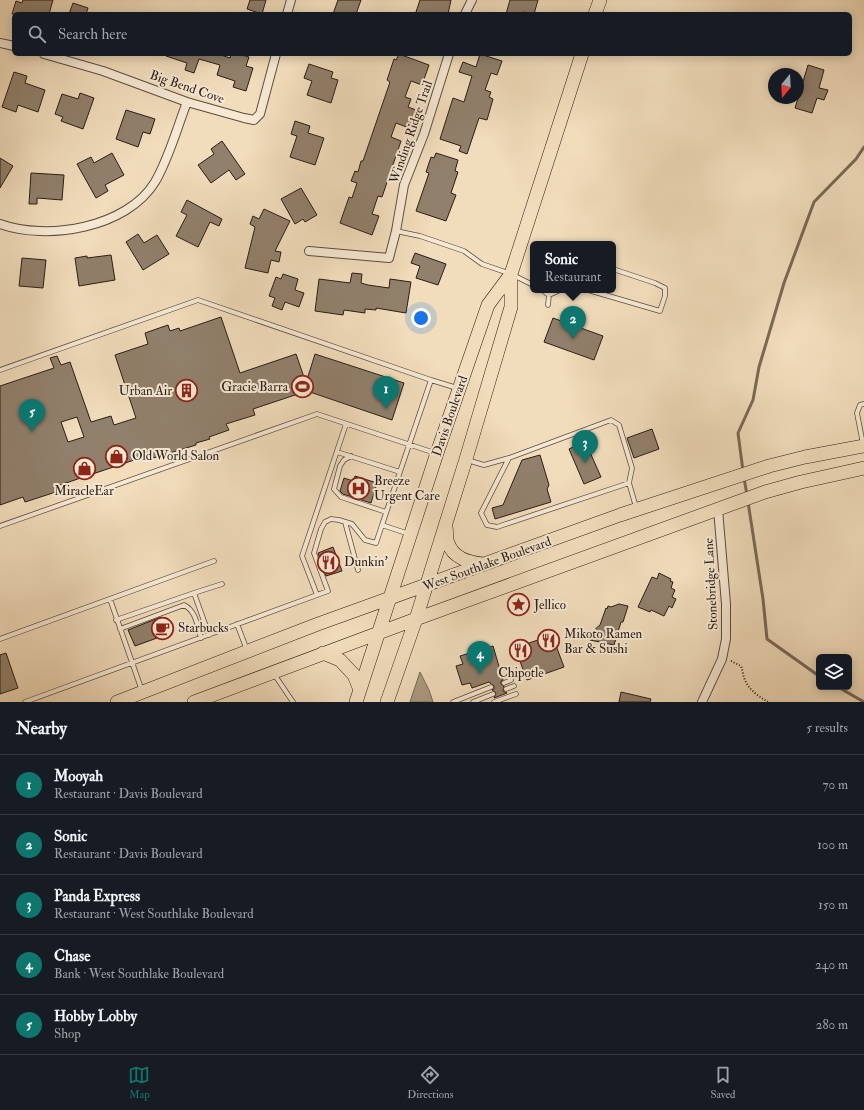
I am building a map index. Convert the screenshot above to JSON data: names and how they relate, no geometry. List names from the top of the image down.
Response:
{
  "streets": {
    "main road": ["Davis Boulevard", "West Southlake Boulevard"],
    "street": ["Big Bend Cove", "Winding Ridge Trail", "Stonebridge Lane"]
  },
  "crossings": [
    ["Davis Boulevard", "West Southlake Boulevard"],
    ["West Southlake Boulevard", "Stonebridge Lane"]
  ],
  "places": {
    "sports": ["Gracie Barra"],
    "building": ["Urban Air"],
    "shop": ["Old World Salon", "MiracleEar"],
    "hospital": ["Breeze Urgent Care"],
    "restaurant": ["Dunkin'", "Mikoto Ramen Bar & Sushi", "Chipotle"],
    "place": ["Jellico"],
    "cafe": ["Starbucks"]
  },
  "north": "bottom",
  "page": {
    "search": "Search here",
    "popup": ["Sonic", "Restaurant"],
    "pins": [
      "2",
      "1",
      "5",
      "3",
      "4"
    ],
    "heading": ["Nearby", "5 results"],
    "list": [
      {
        "mark": "1",
        "name": "Mooyah",
        "note": "Restaurant · Davis Boulevard",
        "value": "70 m"
      },
      {
        "mark": "2",
        "name": "Sonic",
        "note": "Restaurant · Davis Boulevard",
        "value": "100 m"
      },
      {
        "mark": "3",
        "name": "Panda Express",
        "note": "Restaurant · West Southlake Boulevard",
        "value": "150 m"
      },
      {
        "mark": "4",
        "name": "Chase",
        "note": "Bank · West Southlake Boulevard",
        "value": "240 m"
      },
      {
        "mark": "5",
        "name": "Hobby Lobby",
        "note": "Shop",
        "value": "280 m"
      }
    ],
    "nav": ["Map", "Directions", "Saved"]
  }
}
